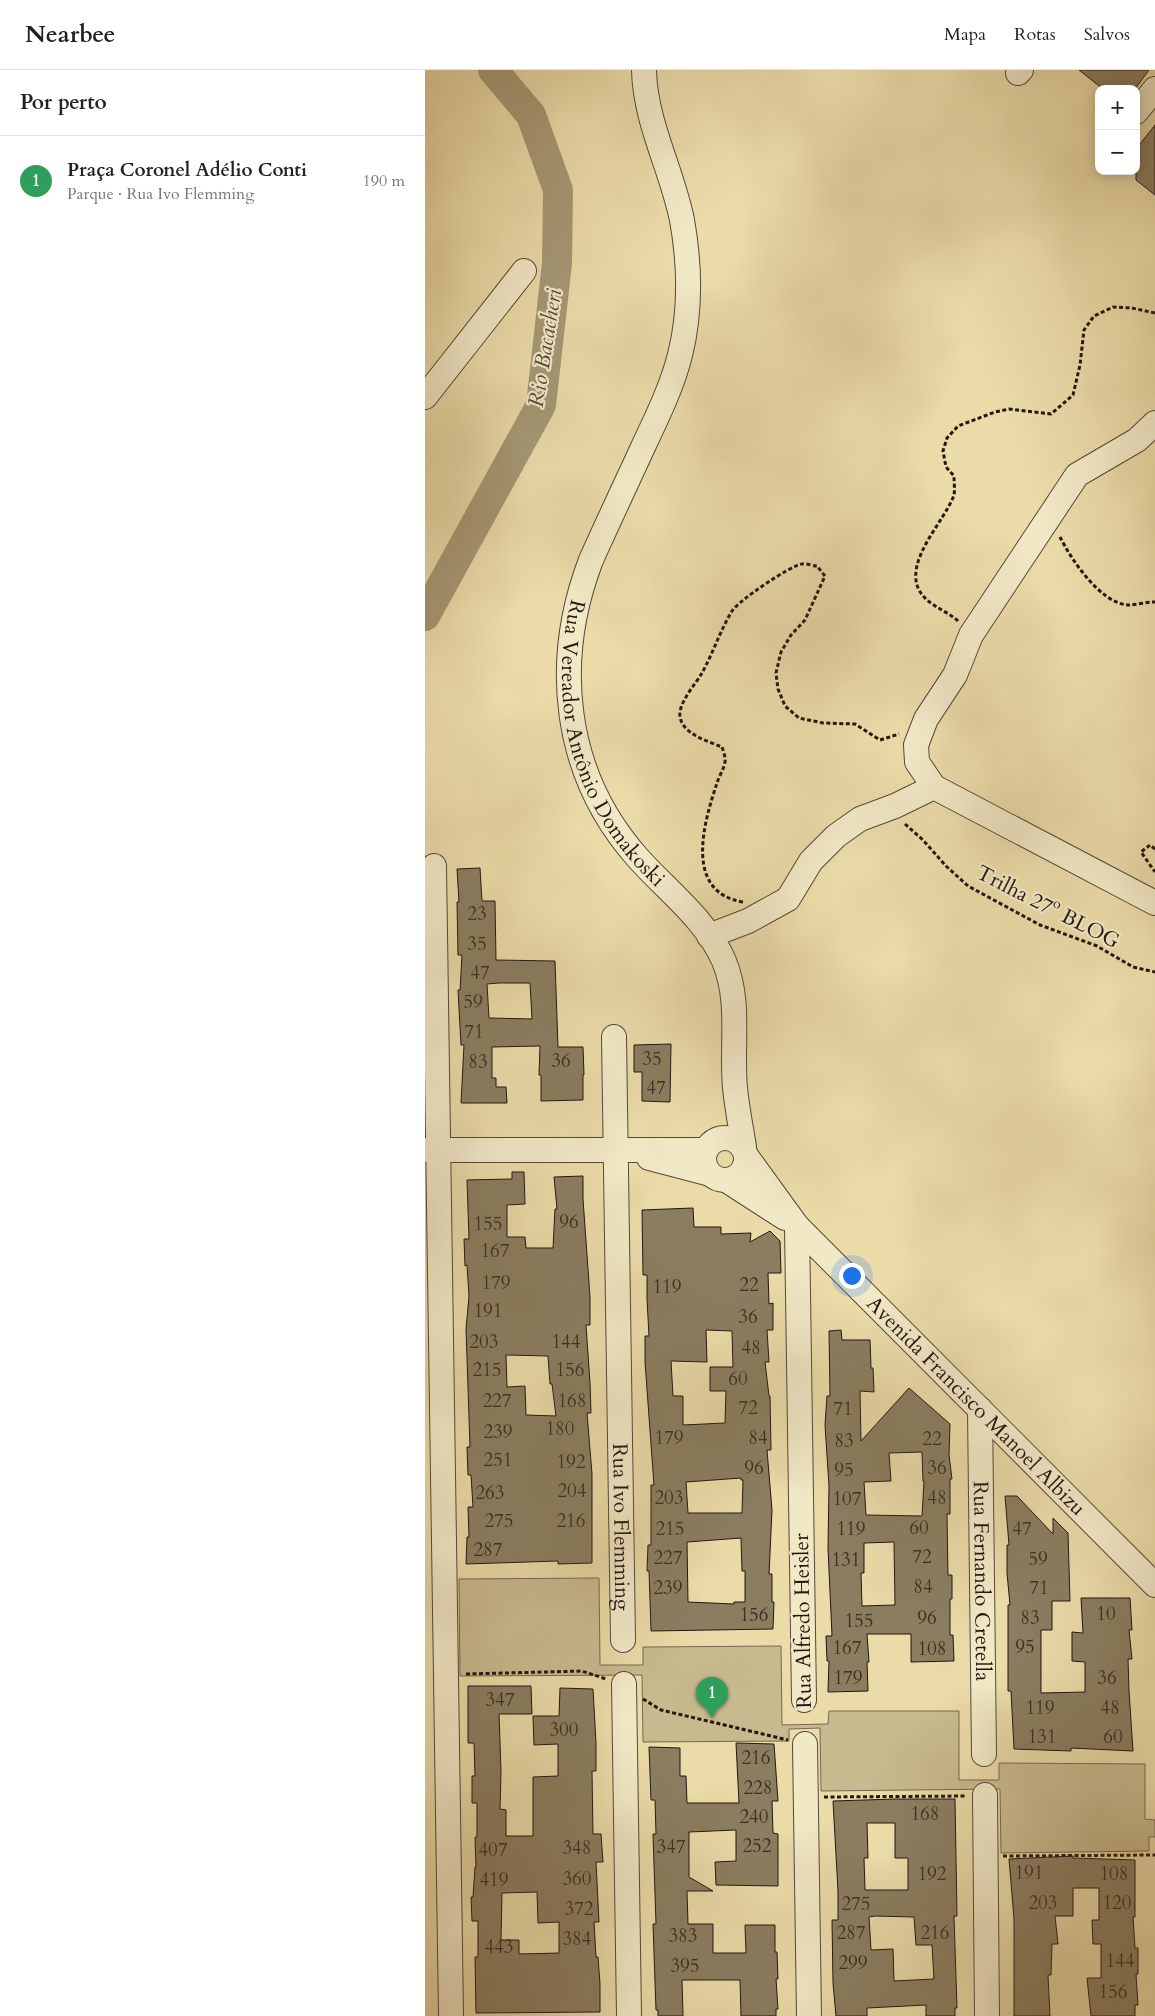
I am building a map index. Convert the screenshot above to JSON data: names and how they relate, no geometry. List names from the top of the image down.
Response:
{
  "streets": {
    "street": [
      "Rua Vereador Antônio Domakoski",
      "Avenida Francisco Manoel Albizu",
      "Rua Ivo Flemming",
      "Rua Fernando Cretella",
      "Rua Alfredo Heisler"
    ],
    "path": ["Trilha 27º BLOG"]
  },
  "crossings": [
    ["Rua Vereador Antônio Domakoski", "Avenida Francisco Manoel Albizu"],
    ["Avenida Francisco Manoel Albizu", "Rua Ivo Flemming"],
    ["Avenida Francisco Manoel Albizu", "Rua Fernando Cretella"],
    ["Avenida Francisco Manoel Albizu", "Rua Alfredo Heisler"]
  ],
  "water": ["Rio Bacacheri"],
  "house_numbers": [
    "23",
    "35",
    "47",
    "59",
    "71",
    "35",
    "36",
    "83",
    "47",
    "96",
    "155",
    "167",
    "179",
    "22",
    "119",
    "191",
    "36",
    "203",
    "144",
    "48",
    "215",
    "156",
    "60",
    "227",
    "168",
    "72",
    "71",
    "180",
    "239",
    "179",
    "84",
    "22",
    "83",
    "251",
    "192",
    "96",
    "36",
    "95",
    "204",
    "263",
    "203",
    "48",
    "107",
    "275",
    "216",
    "60",
    "215",
    "119",
    "47",
    "287",
    "72",
    "227",
    "59",
    "131",
    "84",
    "239",
    "71",
    "10",
    "156",
    "96",
    "83",
    "155",
    "95",
    "167",
    "108",
    "179",
    "36",
    "347",
    "119",
    "48",
    "300",
    "131",
    "60",
    "216",
    "228",
    "168",
    "240",
    "252",
    "347",
    "348",
    "407",
    "191",
    "192",
    "108",
    "360",
    "419",
    "203",
    "120",
    "275",
    "372",
    "287",
    "216",
    "383",
    "384",
    "443",
    "144",
    "299",
    "395",
    "156"
  ],
  "page": {
    "header": "Nearbee",
    "nav": ["Mapa", "Rotas", "Salvos"],
    "heading": "Por perto",
    "map_buttons": ["+", "−"],
    "list": [
      {
        "mark": "1",
        "name": "Praça Coronel Adélio Conti",
        "note": "Parque · Rua Ivo Flemming",
        "value": "190 m"
      }
    ],
    "pins": "1"
  }
}
